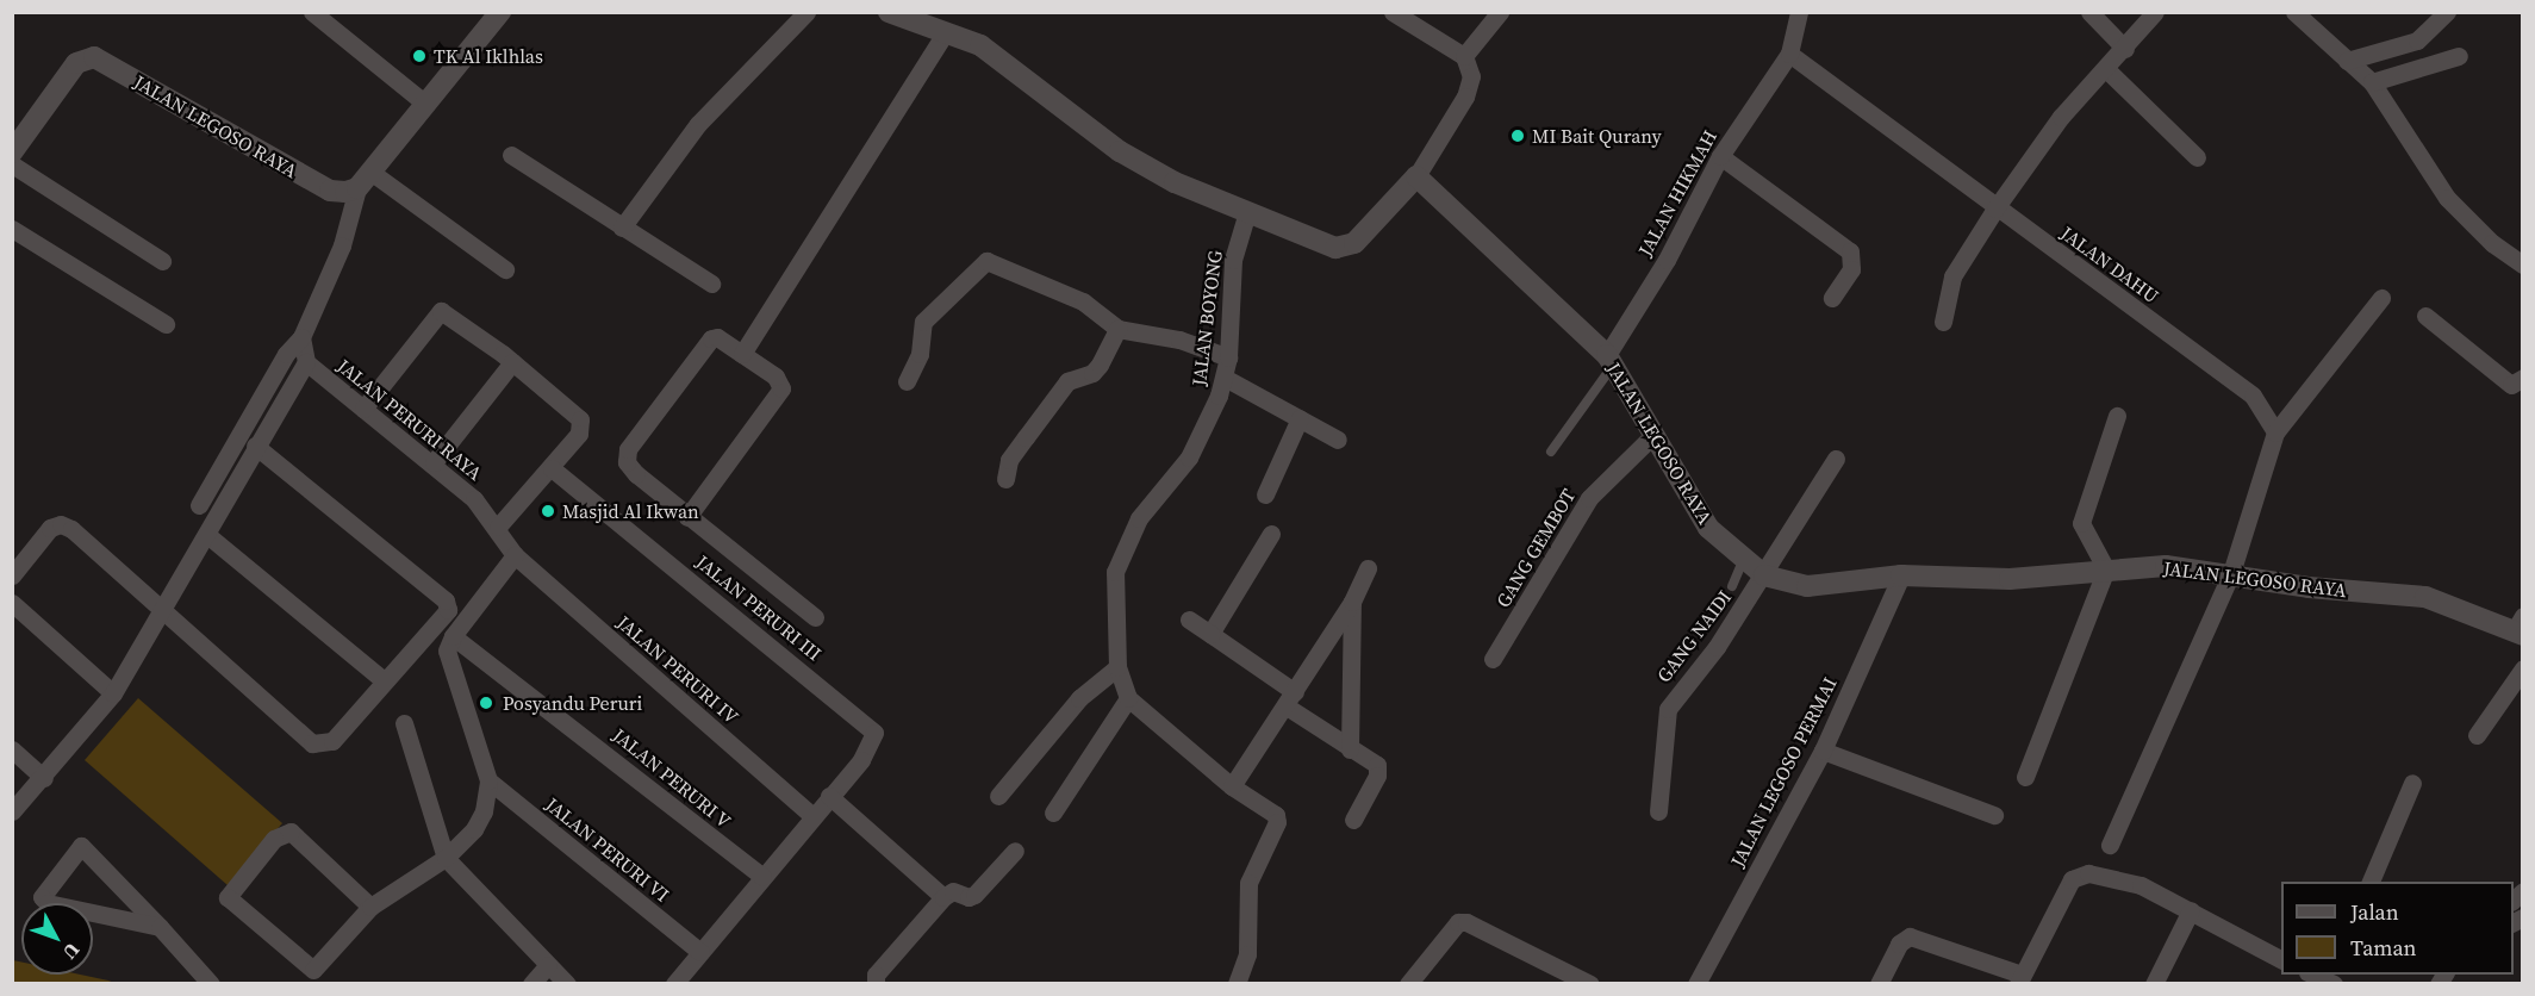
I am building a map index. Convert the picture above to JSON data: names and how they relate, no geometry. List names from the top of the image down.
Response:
{
  "streets": {
    "street": [
      "JALAN LEGOSO RAYA",
      "JALAN HIKMAH",
      "JALAN DAHU",
      "JALAN BOYONG",
      "JALAN PERURI RAYA",
      "GANG GEMBOT",
      "JALAN PERURI III",
      "GANG NAIDI",
      "JALAN PERURI IV",
      "JALAN LEGOSO PERMAI",
      "JALAN PERURI V",
      "JALAN PERURI VI"
    ]
  },
  "crossings": [
    ["JALAN LEGOSO RAYA", "JALAN HIKMAH"],
    ["JALAN LEGOSO RAYA", "GANG GEMBOT"],
    ["JALAN LEGOSO RAYA", "GANG NAIDI"],
    ["JALAN LEGOSO RAYA", "JALAN LEGOSO PERMAI"],
    ["JALAN HIKMAH", "JALAN DAHU"],
    ["JALAN PERURI RAYA", "JALAN PERURI IV"],
    ["JALAN PERURI III", "JALAN PERURI IV"],
    ["JALAN PERURI III", "JALAN PERURI V"],
    ["JALAN PERURI III", "JALAN PERURI VI"]
  ],
  "places": [
    "TK Al Iklhlas",
    "MI Bait Qurany",
    "Masjid Al Ikwan",
    "Posyandu Peruri"
  ],
  "legend": ["Jalan", "Taman"],
  "north": "bottom right"
}
